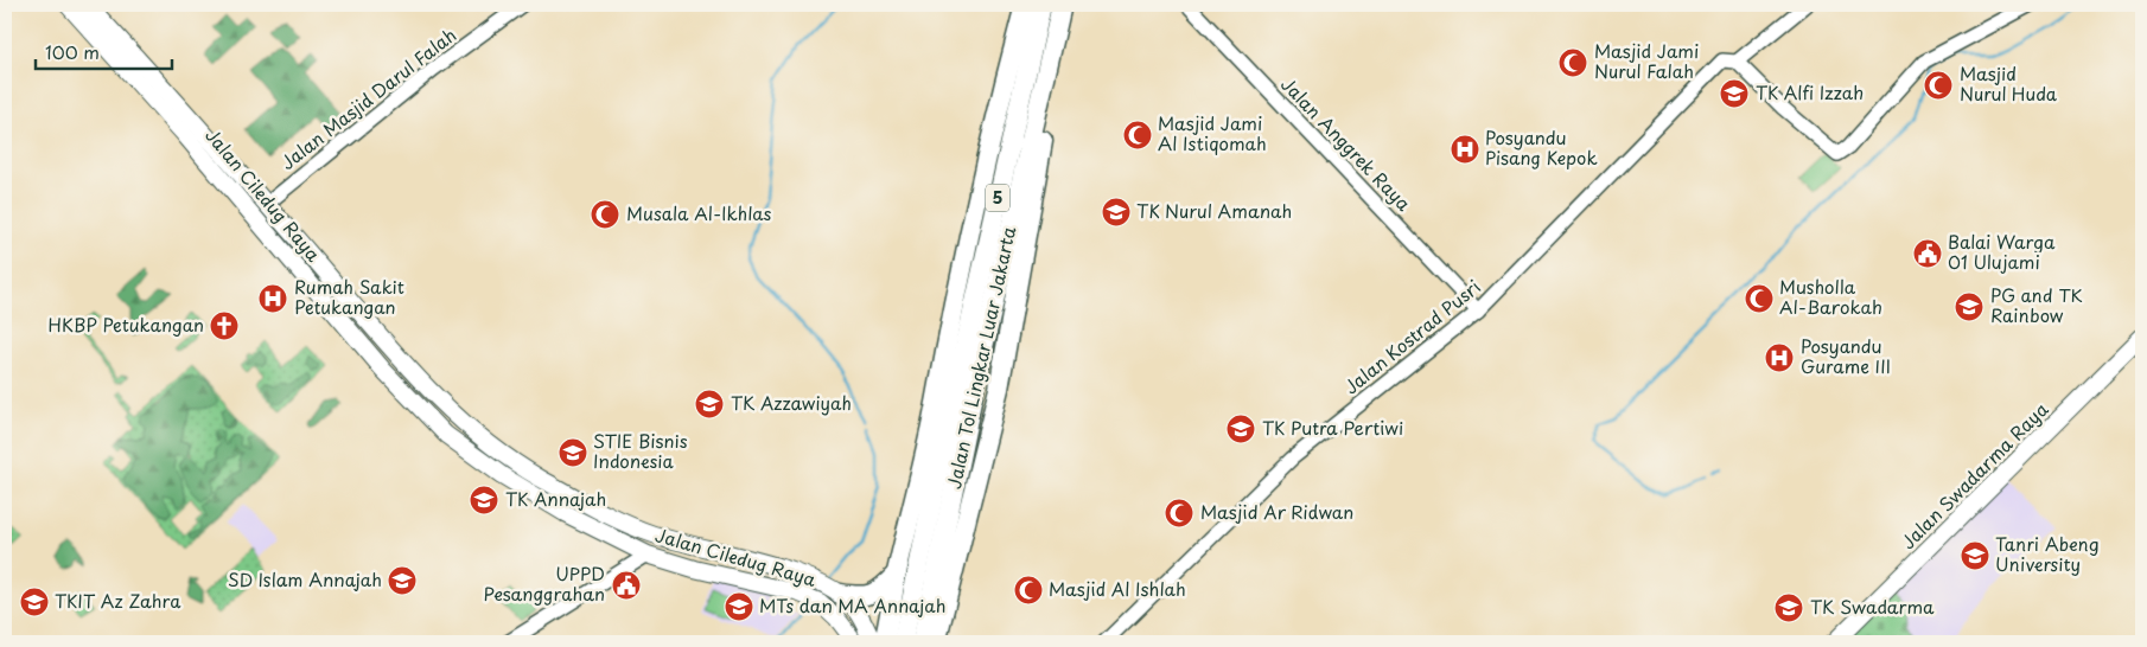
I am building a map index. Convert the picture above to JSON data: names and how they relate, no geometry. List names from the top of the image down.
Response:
{
  "streets": {
    "highway": ["5", "Jalan Tol Lingkar Luar Jakarta"],
    "main road": ["Jalan Ciledug Raya", "Jalan Swadarma Raya"],
    "street": ["Jalan Masjid Darul Falah", "Jalan Anggrek Raya", "Jalan Kostrad Pusri"]
  },
  "crossings": [
    ["Jalan Masjid Darul Falah", "Jalan Ciledug Raya"],
    ["Jalan Anggrek Raya", "Jalan Kostrad Pusri"]
  ],
  "places": {
    "mosque": [
      "Masjid Jami Nurul Falah",
      "Masjid Nurul Huda",
      "Masjid Jami Al Istiqomah",
      "Musala Al-Ikhlas",
      "Musholla Al-Barokah",
      "Masjid Ar Ridwan",
      "Masjid Al Ishlah"
    ],
    "school or university": [
      "TK Alfi Izzah",
      "TK Nurul Amanah",
      "PG and TK Rainbow",
      "TK Azzawiyah",
      "TK Putra Pertiwi",
      "STIE Bisnis Indonesia",
      "TK Annajah",
      "Tanri Abeng University",
      "SD Islam Annajah",
      "TKIT Az Zahra",
      "MTs dan MA Annajah",
      "TK Swadarma"
    ],
    "hospital": ["Posyandu Pisang Kepok", "Rumah Sakit Petukangan", "Posyandu Gurame III"],
    "public building": ["Balai Warga 01 Ulujami", "UPPD Pesanggrahan"],
    "church": ["HKBP Petukangan"]
  },
  "scale_bar": "100 m"
}
